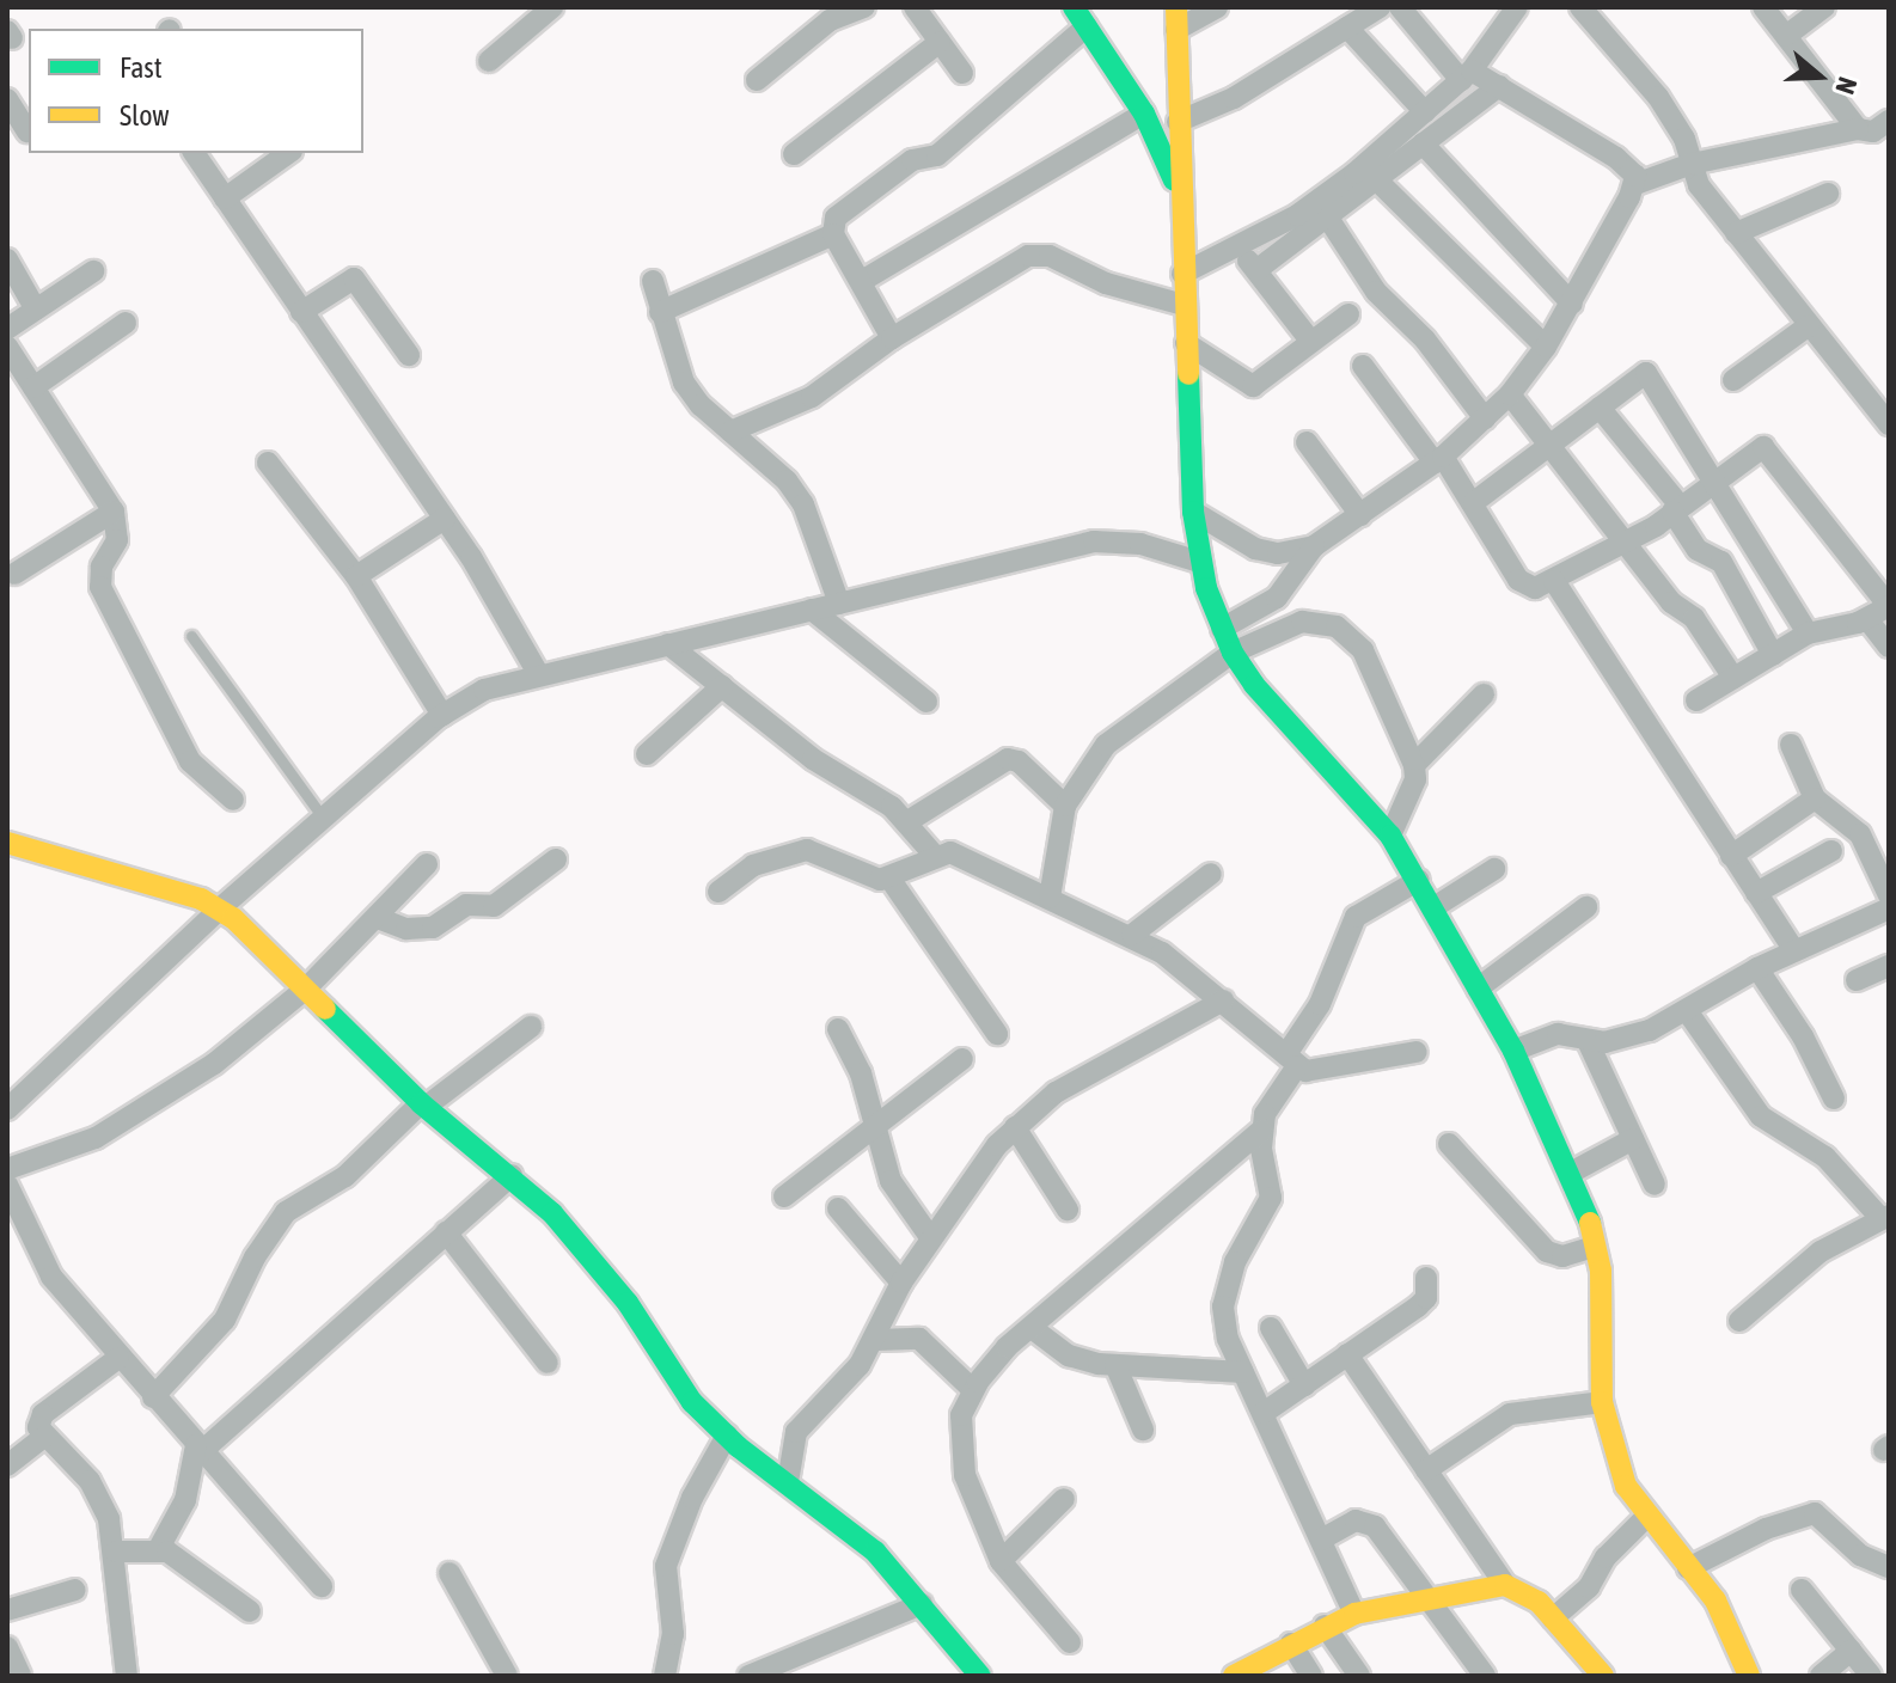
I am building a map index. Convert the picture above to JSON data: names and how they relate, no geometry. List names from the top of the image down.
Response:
{
  "legend": ["Fast", "Slow"],
  "north": "right"
}
